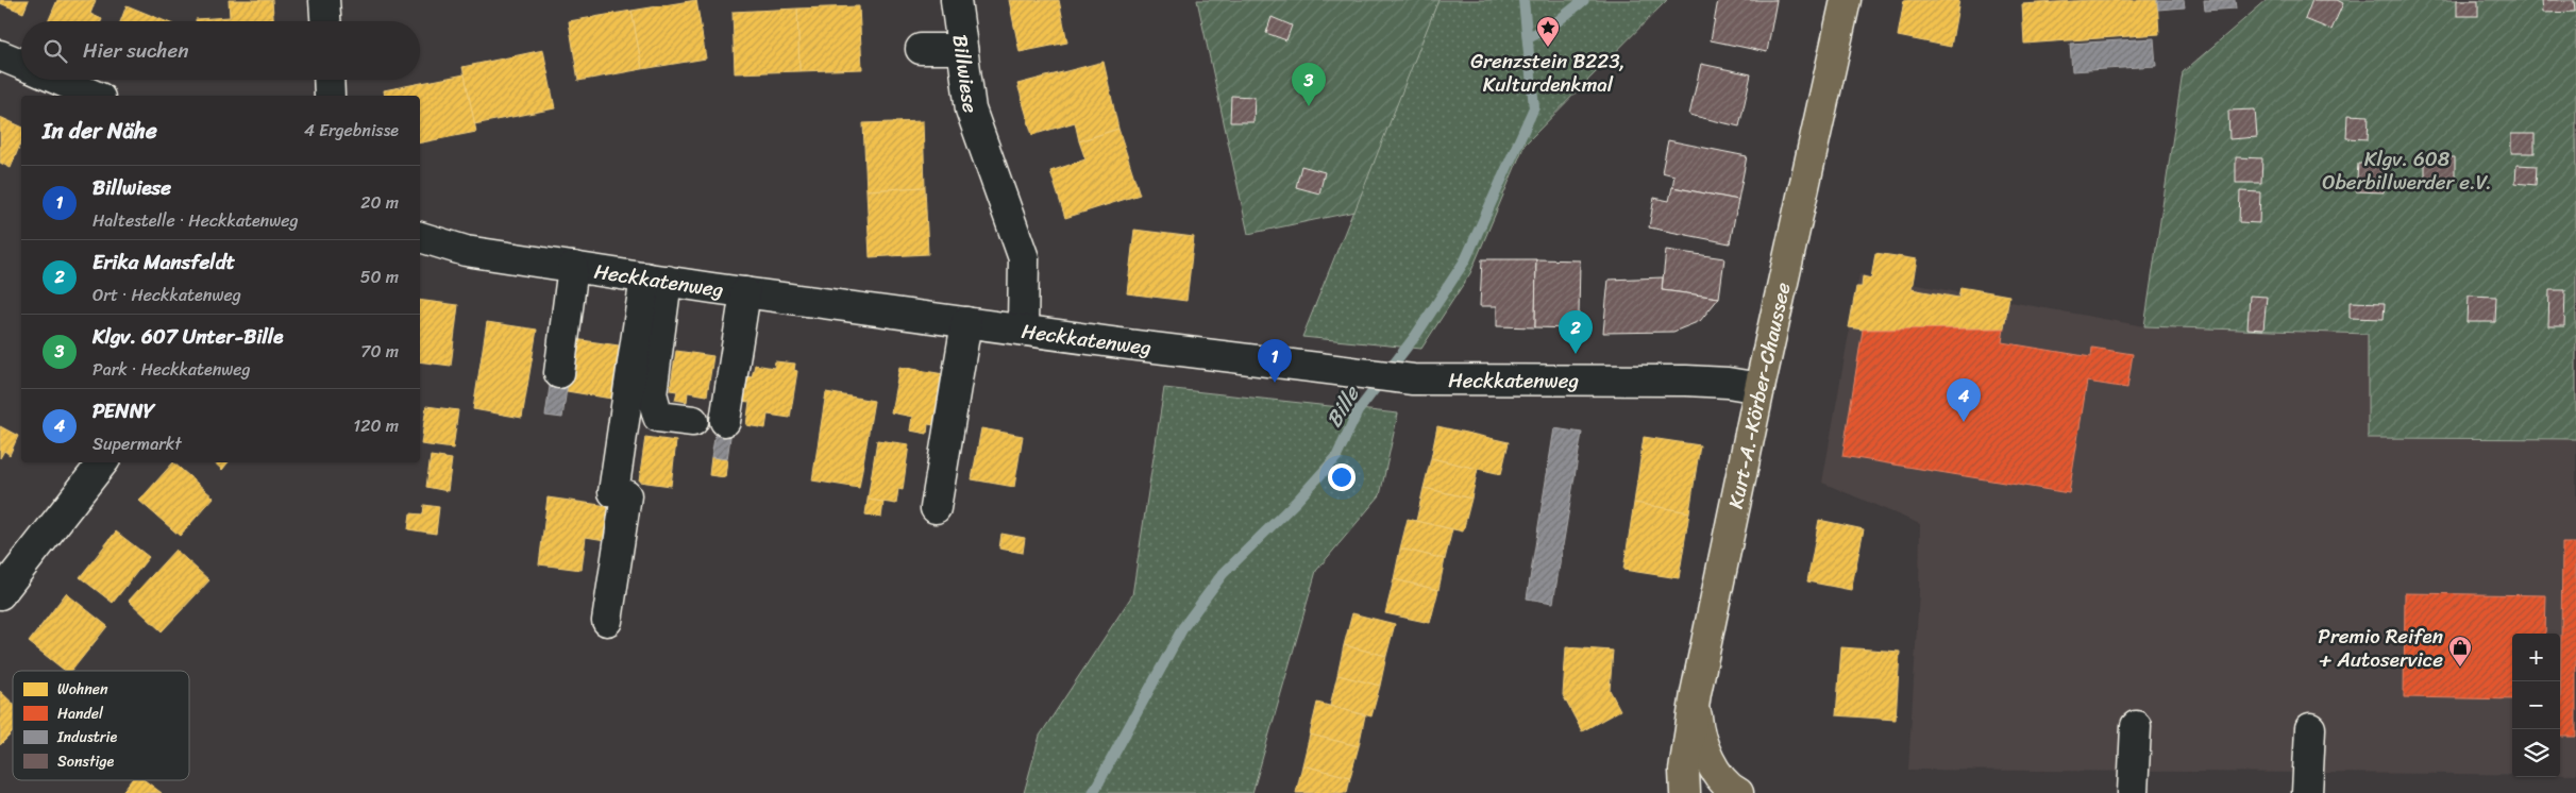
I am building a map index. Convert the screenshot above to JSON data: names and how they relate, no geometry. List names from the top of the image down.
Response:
{
  "streets": {
    "main road": ["Kurt-A.-Körber-Chaussee"],
    "street": ["Billwiese", "Heckkatenweg"]
  },
  "crossings": [
    ["Billwiese", "Heckkatenweg"],
    ["Heckkatenweg", "Kurt-A.-Körber-Chaussee"]
  ],
  "water": ["Bille"],
  "parks": ["Klgv. 608 Oberbillwerder e.V."],
  "places": {
    "place": ["Grenzstein B223, Kulturdenkmal"],
    "shop": ["Premio Reifen + Autoservice"]
  },
  "legend": [
    "Wohnen",
    "Handel",
    "Industrie",
    "Sonstige"
  ],
  "page": {
    "search": "Hier suchen",
    "pins": [
      "3",
      "2",
      "1",
      "4"
    ],
    "heading": ["In der Nähe", "4 Ergebnisse"],
    "list": [
      {
        "mark": "1",
        "name": "Billwiese",
        "note": "Haltestelle · Heckkatenweg",
        "value": "20 m"
      },
      {
        "mark": "2",
        "name": "Erika Mansfeldt",
        "note": "Ort · Heckkatenweg",
        "value": "50 m"
      },
      {
        "mark": "3",
        "name": "Klgv. 607 Unter-Bille",
        "note": "Park · Heckkatenweg",
        "value": "70 m"
      },
      {
        "mark": "4",
        "name": "PENNY",
        "note": "Supermarkt",
        "value": "120 m"
      }
    ],
    "map_buttons": ["+", "−"]
  }
}
